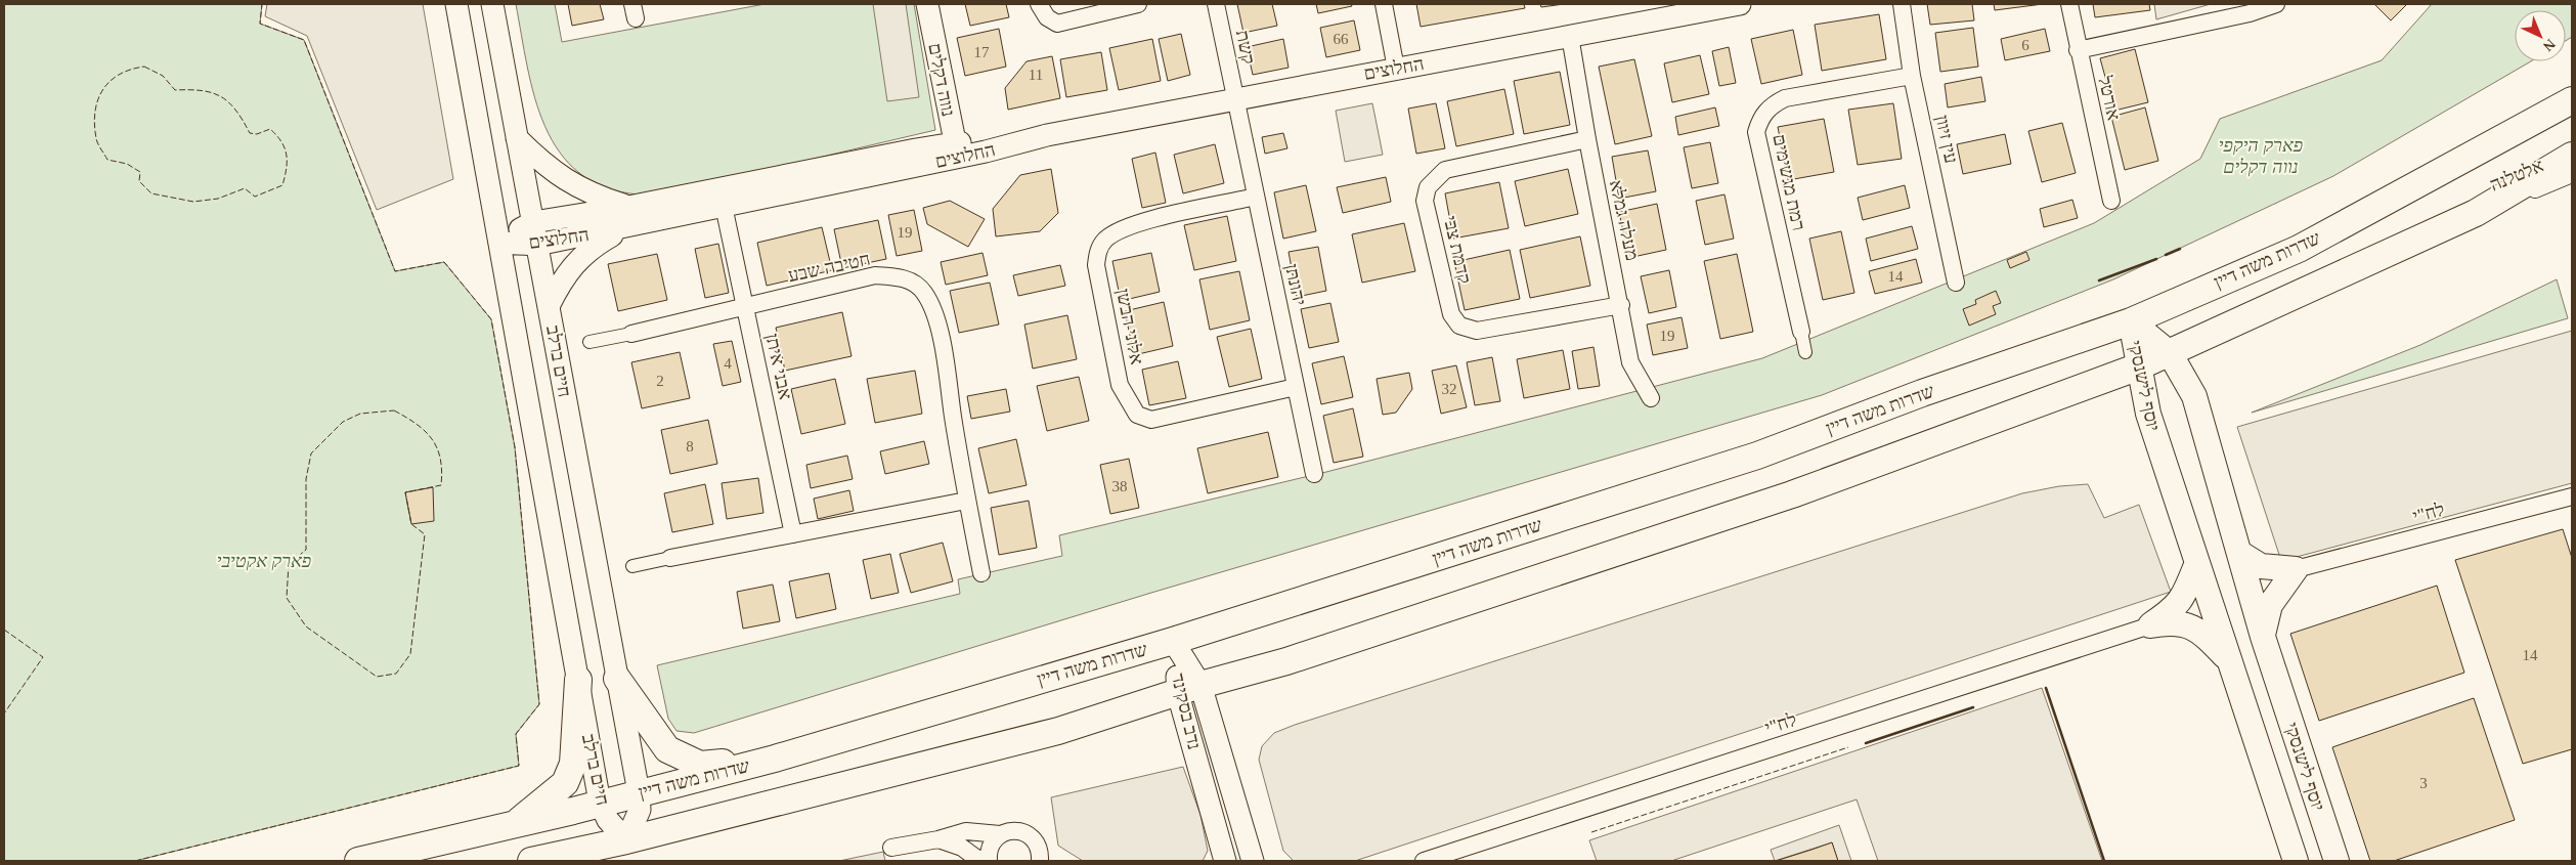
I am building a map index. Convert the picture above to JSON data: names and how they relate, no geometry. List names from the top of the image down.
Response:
{
  "streets": {
    "main road": ["שדרות משה דיין", "יוסף לישנסקי"],
    "street": [
      "קשת",
      "החלוצים",
      "נווה דקלים",
      "אורטל",
      "עין זיוון",
      "אלטלנה",
      "רמת מגשימים",
      "מעלה גמלא",
      "קדמת צבי",
      "חטיבה שבע",
      "יהונתן",
      "אלוני הבשן",
      "חיים ברלב",
      "אבני איתן",
      "לח\"י",
      "נדב בסקינד"
    ]
  },
  "crossings": [
    ["קשת", "החלוצים"],
    ["קשת", "יהונתן"],
    ["החלוצים", "נווה דקלים"],
    ["החלוצים", "מעלה גמלא"],
    ["החלוצים", "יהונתן"],
    ["החלוצים", "חיים ברלב"],
    ["החלוצים", "אבני איתן"],
    ["עין זיוון", "רמת מגשימים"],
    ["מעלה גמלא", "קדמת צבי"],
    ["שדרות משה דיין", "חיים ברלב"],
    ["שדרות משה דיין", "יוסף לישנסקי"],
    ["שדרות משה דיין", "נדב בסקינד"],
    ["חטיבה שבע", "אבני איתן"],
    ["יהונתן", "אלוני הבשן"]
  ],
  "parks": ["פארק היקפי נווה דקלים", "פארק אקטיבי"],
  "house_numbers": [
    "66",
    "6",
    "17",
    "11",
    "19",
    "14",
    "19",
    "4",
    "2",
    "32",
    "8",
    "38",
    "14",
    "3"
  ],
  "north": "bottom right"
}
